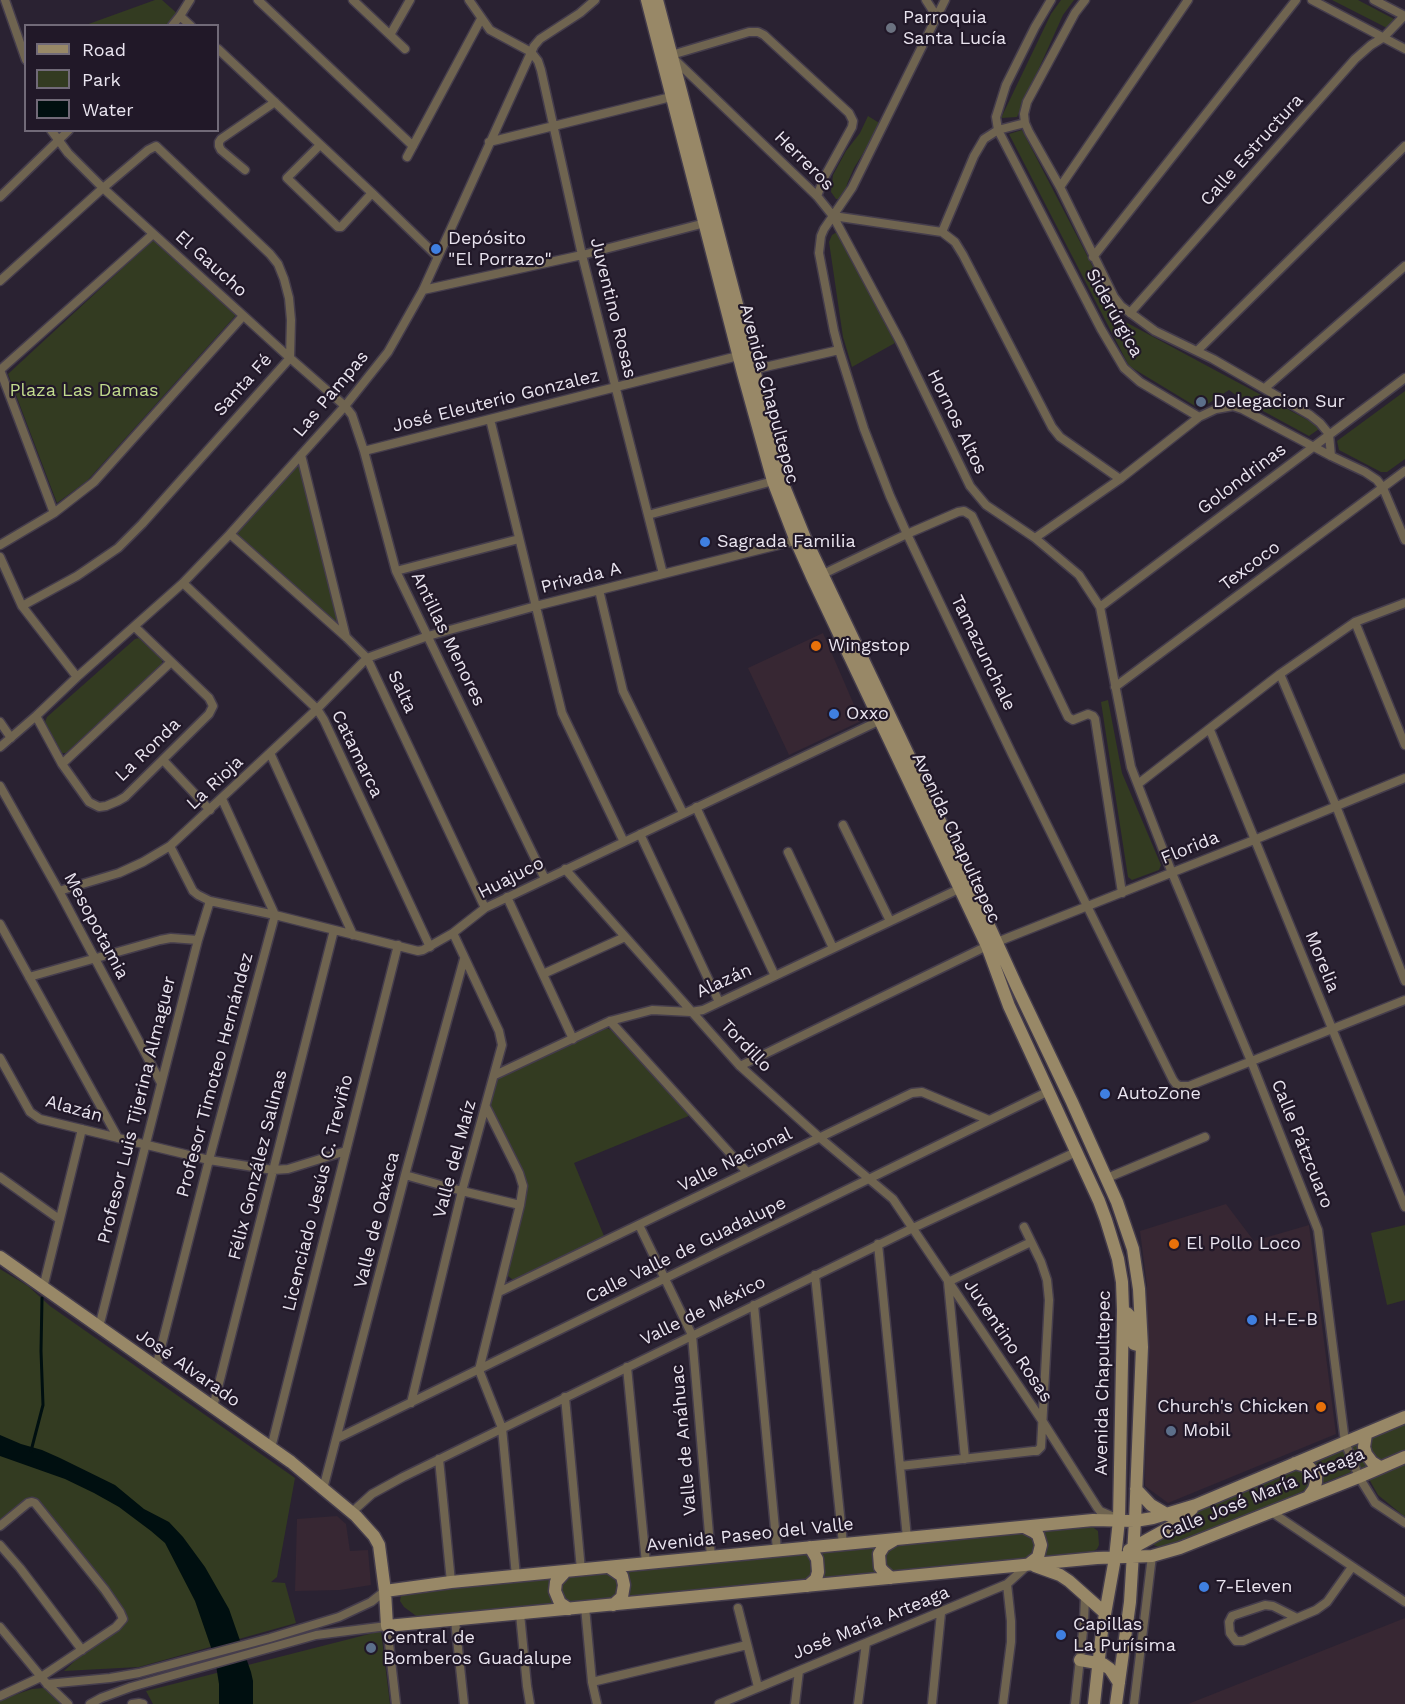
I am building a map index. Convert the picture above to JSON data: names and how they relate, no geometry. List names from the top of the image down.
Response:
{
  "streets": {
    "main road": [
      "Avenida Chapultepec",
      "José Alvarado",
      "Calle José María Arteaga",
      "Avenida Paseo del Valle"
    ],
    "street": [
      "Calle Estructura",
      "Herreros",
      "El Gaucho",
      "Juventino Rosas",
      "Siderúrgica",
      "Santa Fé",
      "Las Pampas",
      "José Eleuterio Gonzalez",
      "Hornos Altos",
      "Golondrinas",
      "Texcoco",
      "Privada A",
      "Antillas Menores",
      "Tamazunchale",
      "Salta",
      "La Ronda",
      "Catamarca",
      "La Rioja",
      "Florida",
      "Huajuco",
      "Mesopotamia",
      "Morelia",
      "Alazán",
      "Tordillo",
      "Profesor Timoteo Hernández",
      "Profesor Luis Tijerina Almaguer",
      "Calle Pátzcuaro",
      "Valle del Maíz",
      "Valle Nacional",
      "Félix González Salinas",
      "Licenciado Jesús C. Treviño",
      "Valle de Oaxaca",
      "Calle Valle de Guadalupe",
      "Valle de México",
      "Valle de Anáhuac",
      "José María Arteaga"
    ]
  },
  "crossings": [
    ["Calle Estructura", "Siderúrgica"],
    ["Herreros", "Avenida Chapultepec"],
    ["Herreros", "Hornos Altos"],
    ["Herreros", "Tamazunchale"],
    ["El Gaucho", "Santa Fé"],
    ["El Gaucho", "Las Pampas"],
    ["El Gaucho", "Antillas Menores"],
    ["Juventino Rosas", "Las Pampas"],
    ["Juventino Rosas", "Avenida Chapultepec"],
    ["Juventino Rosas", "José Eleuterio Gonzalez"],
    ["Juventino Rosas", "Privada A"],
    ["Juventino Rosas", "Tordillo"],
    ["Juventino Rosas", "Calle Valle de Guadalupe"],
    ["Juventino Rosas", "Valle de México"],
    ["Juventino Rosas", "Calle José María Arteaga"],
    ["Juventino Rosas", "Avenida Paseo del Valle"],
    ["Siderúrgica", "Golondrinas"],
    ["Las Pampas", "Antillas Menores"],
    ["Las Pampas", "Salta"],
    ["Las Pampas", "La Ronda"],
    ["Las Pampas", "Catamarca"],
    ["Avenida Chapultepec", "José Eleuterio Gonzalez"],
    ["Avenida Chapultepec", "Privada A"],
    ["Avenida Chapultepec", "Florida"],
    ["Avenida Chapultepec", "Huajuco"],
    ["Avenida Chapultepec", "Alazán"],
    ["Avenida Chapultepec", "Calle Valle de Guadalupe"],
    ["Avenida Chapultepec", "Valle de México"],
    ["Avenida Chapultepec", "Calle José María Arteaga"],
    ["Avenida Chapultepec", "Avenida Paseo del Valle"],
    ["José Eleuterio Gonzalez", "Antillas Menores"],
    ["Hornos Altos", "Golondrinas"],
    ["Hornos Altos", "Texcoco"],
    ["Hornos Altos", "Tamazunchale"],
    ["Hornos Altos", "Florida"],
    ["Hornos Altos", "Calle Pátzcuaro"],
    ["Privada A", "Antillas Menores"],
    ["Privada A", "Salta"],
    ["Privada A", "La Rioja"],
    ["Antillas Menores", "Huajuco"],
    ["Tamazunchale", "Florida"],
    ["Tamazunchale", "Calle Pátzcuaro"],
    ["Salta", "La Rioja"],
    ["Salta", "Huajuco"],
    ["Catamarca", "La Rioja"],
    ["Catamarca", "Huajuco"],
    ["La Rioja", "Mesopotamia"],
    ["Florida", "Morelia"],
    ["Florida", "Tordillo"],
    ["Florida", "Calle Pátzcuaro"],
    ["Huajuco", "Tordillo"],
    ["Huajuco", "Valle del Maíz"],
    ["Mesopotamia", "Profesor Luis Tijerina Almaguer"],
    ["Alazán", "Tordillo"],
    ["Alazán", "Profesor Timoteo Hernández"],
    ["Alazán", "Profesor Luis Tijerina Almaguer"],
    ["Alazán", "Valle del Maíz"],
    ["Alazán", "Félix González Salinas"],
    ["Alazán", "Licenciado Jesús C. Treviño"],
    ["Tordillo", "Valle Nacional"],
    ["Tordillo", "Calle Valle de Guadalupe"],
    ["Profesor Timoteo Hernández", "José Alvarado"],
    ["Profesor Luis Tijerina Almaguer", "José Alvarado"],
    ["Calle Pátzcuaro", "Calle José María Arteaga"],
    ["Valle del Maíz", "Valle de Oaxaca"],
    ["Valle del Maíz", "Calle Valle de Guadalupe"],
    ["Valle Nacional", "Calle Valle de Guadalupe"],
    ["Valle Nacional", "Valle de Anáhuac"],
    ["Félix González Salinas", "José Alvarado"],
    ["Licenciado Jesús C. Treviño", "José Alvarado"],
    ["Valle de Oaxaca", "Calle Valle de Guadalupe"],
    ["Valle de Oaxaca", "José Alvarado"],
    ["Calle Valle de Guadalupe", "Valle de Anáhuac"],
    ["Valle de México", "José Alvarado"],
    ["Valle de México", "Valle de Anáhuac"],
    ["José Alvarado", "Avenida Paseo del Valle"],
    ["Valle de Anáhuac", "Avenida Paseo del Valle"],
    ["Calle José María Arteaga", "Avenida Paseo del Valle"]
  ],
  "parks": ["Plaza Las Damas"],
  "places": [
    "Parroquia Santa Lucía",
    "Depósito \"El Porrazo\"",
    "Delegacion Sur",
    "Sagrada Familia",
    "Wingstop",
    "Oxxo",
    "AutoZone",
    "El Pollo Loco",
    "H-E-B",
    "Church's Chicken",
    "Mobil",
    "7-Eleven",
    "Capillas La Purísima",
    "Central de Bomberos Guadalupe"
  ],
  "legend": ["Road", "Park", "Water"]
}
